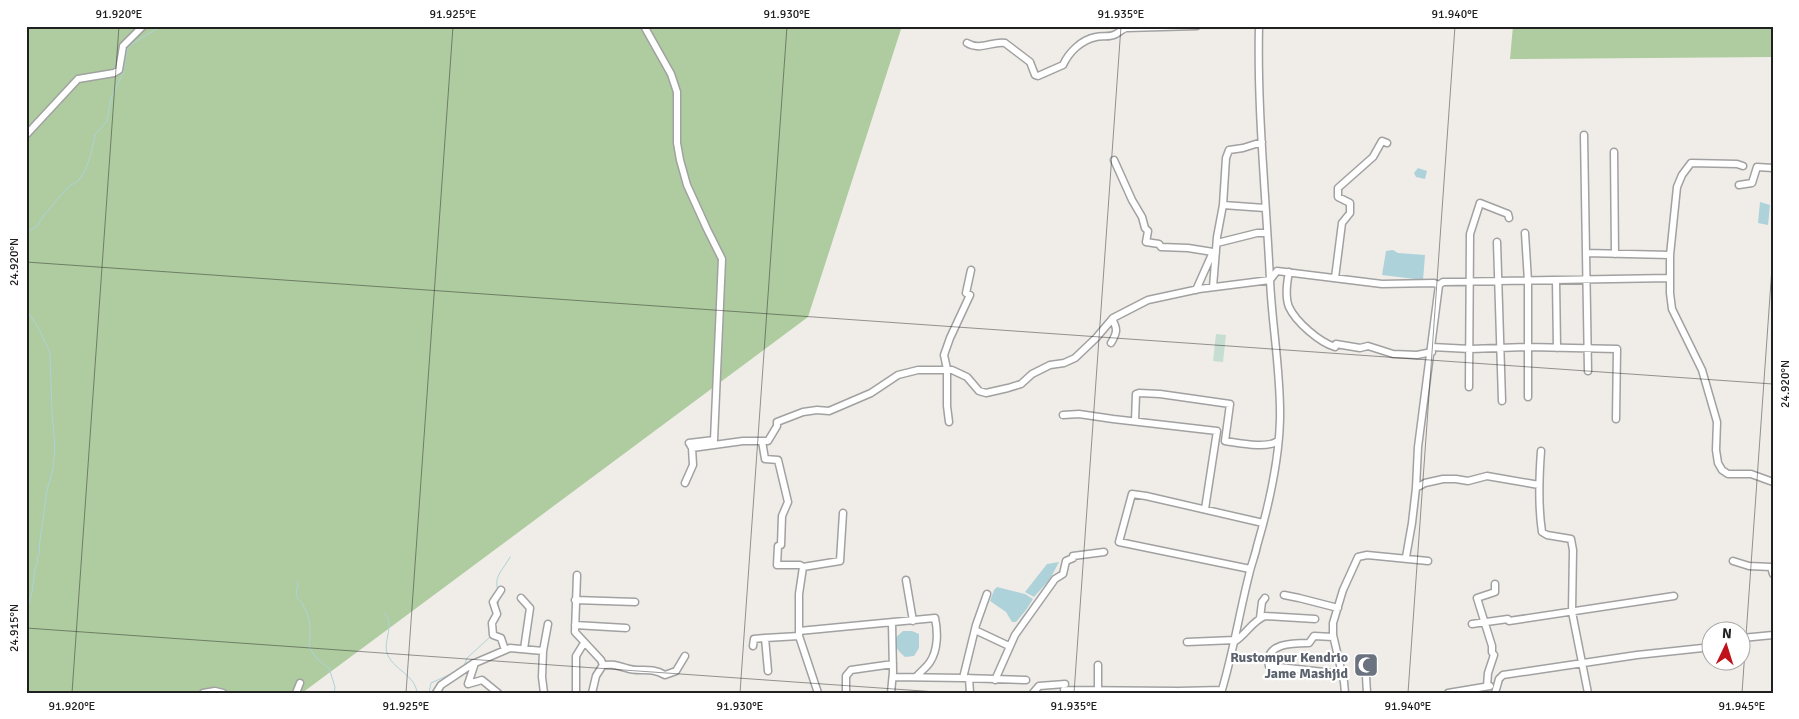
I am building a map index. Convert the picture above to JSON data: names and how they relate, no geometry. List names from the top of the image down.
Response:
{
  "places": {
    "mosque": ["Rustompur Kendrio Jame Mashjid"]
  },
  "north": "top",
  "coordinates": [
    "91.920°E",
    "91.925°E",
    "91.930°E",
    "91.935°E",
    "91.940°E",
    "24.920°N",
    "24.915°N",
    "91.945°E"
  ]
}
